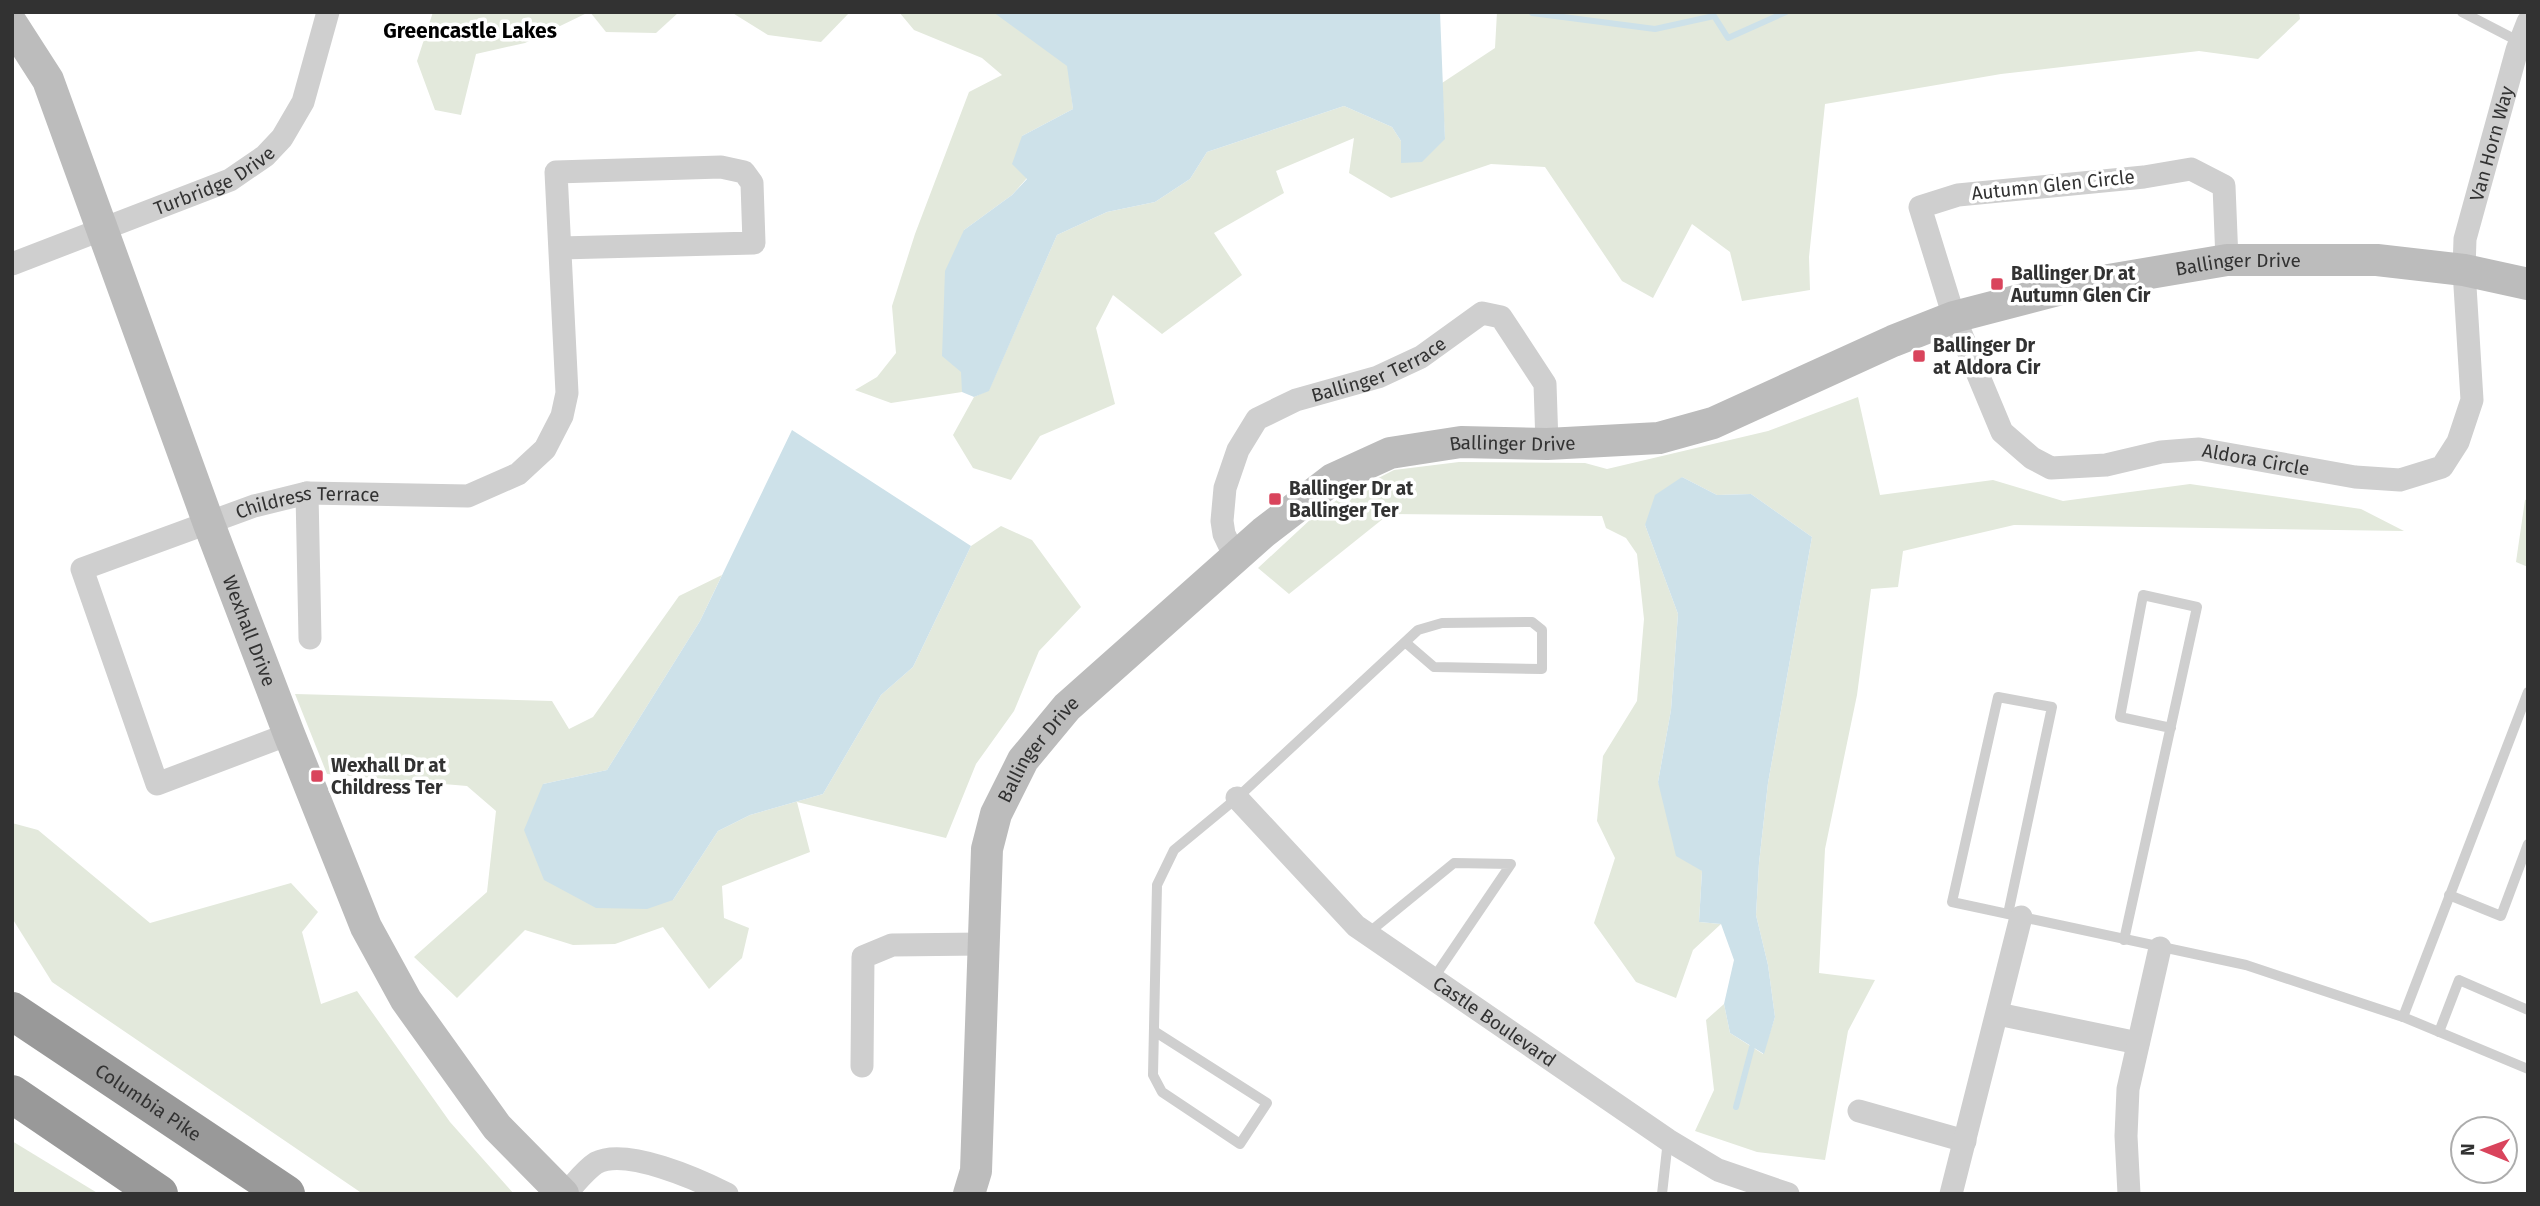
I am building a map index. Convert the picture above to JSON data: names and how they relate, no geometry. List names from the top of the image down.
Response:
{
  "streets": {
    "highway": ["Columbia Pike"],
    "street": [
      "Van Horn Way",
      "Turbridge Drive",
      "Autumn Glen Circle",
      "Ballinger Drive",
      "Ballinger Terrace",
      "Aldora Circle",
      "Childress Terrace",
      "Wexhall Drive",
      "Castle Boulevard"
    ]
  },
  "crossings": [
    ["Van Horn Way", "Ballinger Drive"],
    ["Van Horn Way", "Aldora Circle"],
    ["Turbridge Drive", "Wexhall Drive"],
    ["Autumn Glen Circle", "Ballinger Drive"],
    ["Autumn Glen Circle", "Aldora Circle"],
    ["Ballinger Drive", "Ballinger Terrace"],
    ["Ballinger Drive", "Aldora Circle"],
    ["Childress Terrace", "Wexhall Drive"]
  ],
  "districts": ["Greencastle Lakes"],
  "places": {
    "transit": [
      "Ballinger Dr at Autumn Glen Cir",
      "Ballinger Dr at Aldora Cir",
      "Ballinger Dr at Ballinger Ter",
      "Wexhall Dr at Childress Ter"
    ]
  },
  "north": "left"
}
